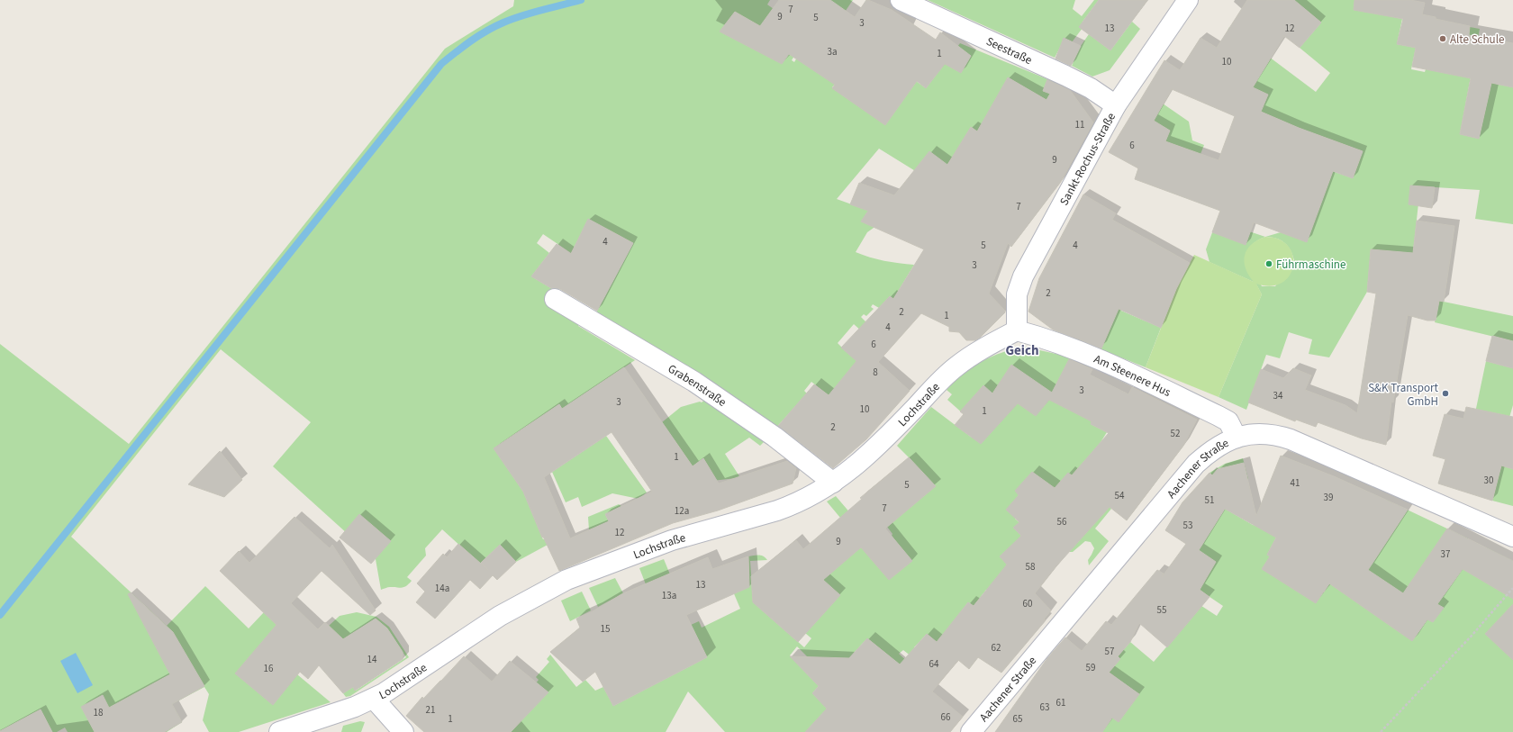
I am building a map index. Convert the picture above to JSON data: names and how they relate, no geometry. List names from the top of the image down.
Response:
{
  "streets": {
    "street": [
      "Seestraße",
      "Sankt-Rochus-Straße",
      "Am Steenere Hus",
      "Grabenstraße",
      "Lochstraße",
      "Aachener Straße"
    ]
  },
  "crossings": [
    ["Seestraße", "Sankt-Rochus-Straße"],
    ["Sankt-Rochus-Straße", "Am Steenere Hus"],
    ["Sankt-Rochus-Straße", "Lochstraße"],
    ["Am Steenere Hus", "Lochstraße"],
    ["Am Steenere Hus", "Aachener Straße"],
    ["Grabenstraße", "Lochstraße"]
  ],
  "districts": ["Geich"],
  "places": ["Alte Schule", "Führmaschine", "S&K Transport GmbH"],
  "house_numbers": [
    "7",
    "9",
    "5",
    "3",
    "13",
    "12",
    "3a",
    "1",
    "10",
    "11",
    "6",
    "9",
    "7",
    "4",
    "5",
    "4",
    "3",
    "2",
    "2",
    "1",
    "4",
    "6",
    "8",
    "3",
    "34",
    "3",
    "10",
    "1",
    "2",
    "52",
    "1",
    "30",
    "41",
    "5",
    "54",
    "39",
    "51",
    "7",
    "12a",
    "56",
    "53",
    "12",
    "9",
    "37",
    "58",
    "13",
    "14a",
    "13a",
    "60",
    "55",
    "15",
    "62",
    "57",
    "14",
    "64",
    "59",
    "16",
    "61",
    "63",
    "21",
    "18",
    "66",
    "1",
    "65"
  ]
}
